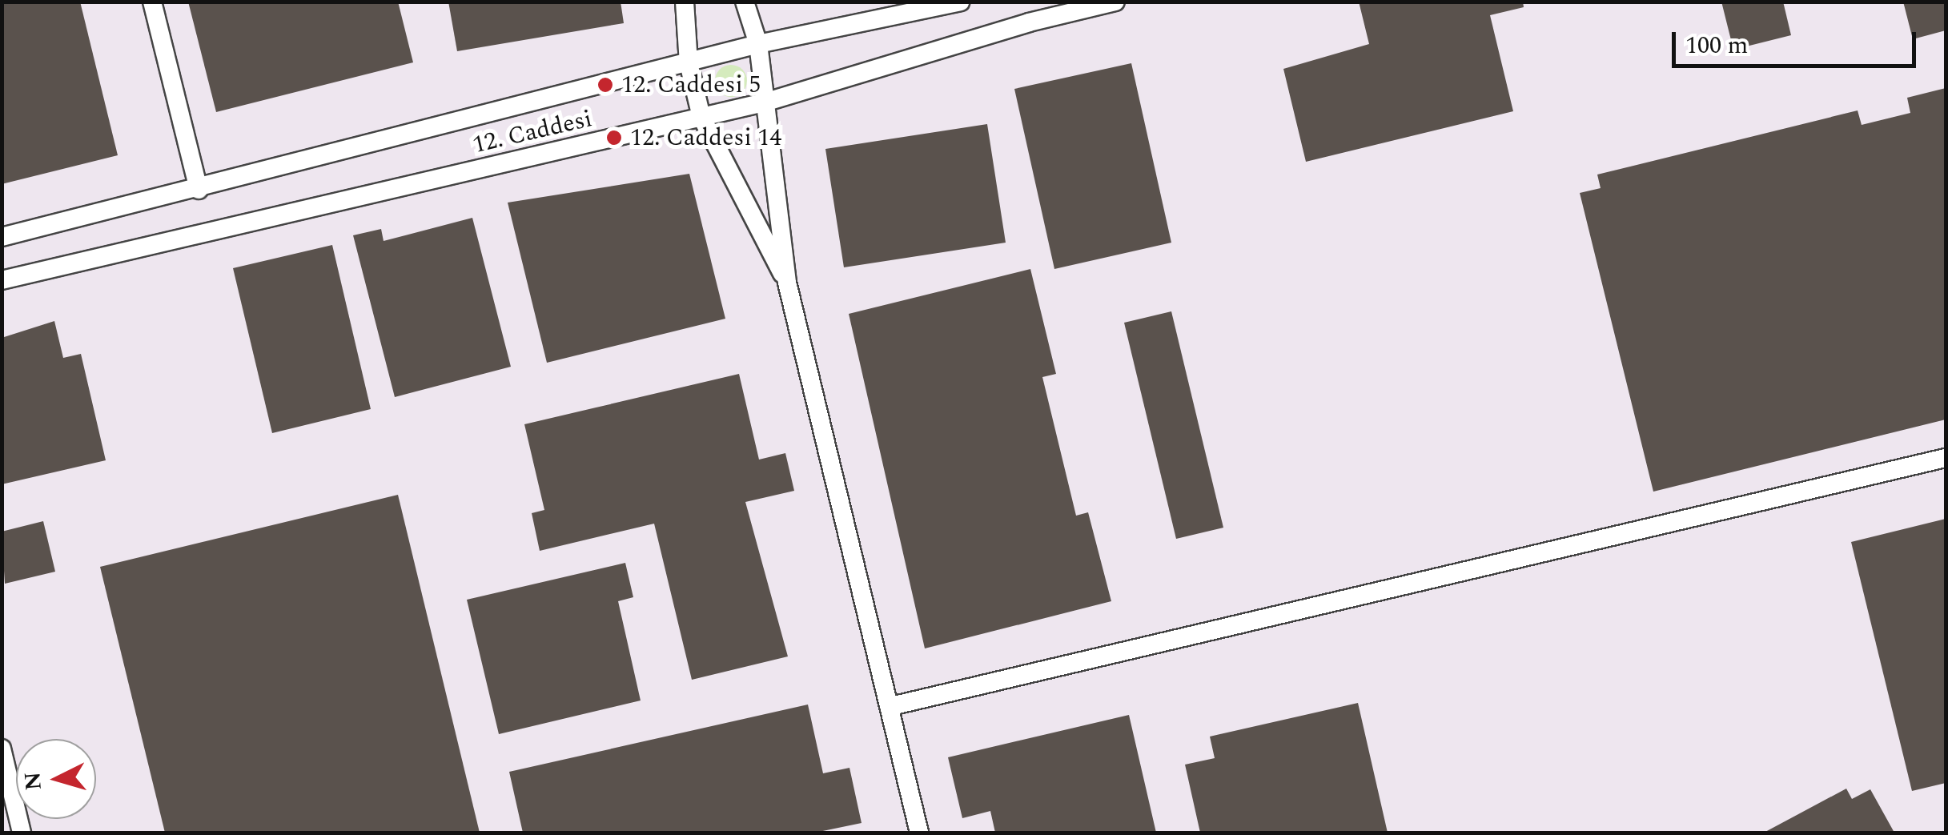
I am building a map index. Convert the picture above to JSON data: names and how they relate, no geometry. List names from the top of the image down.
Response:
{
  "streets": {
    "street": ["12. Caddesi"]
  },
  "places": ["12. Caddesi 5", "12. Caddesi 14"],
  "scale_bar": "100 m",
  "north": "left"
}
